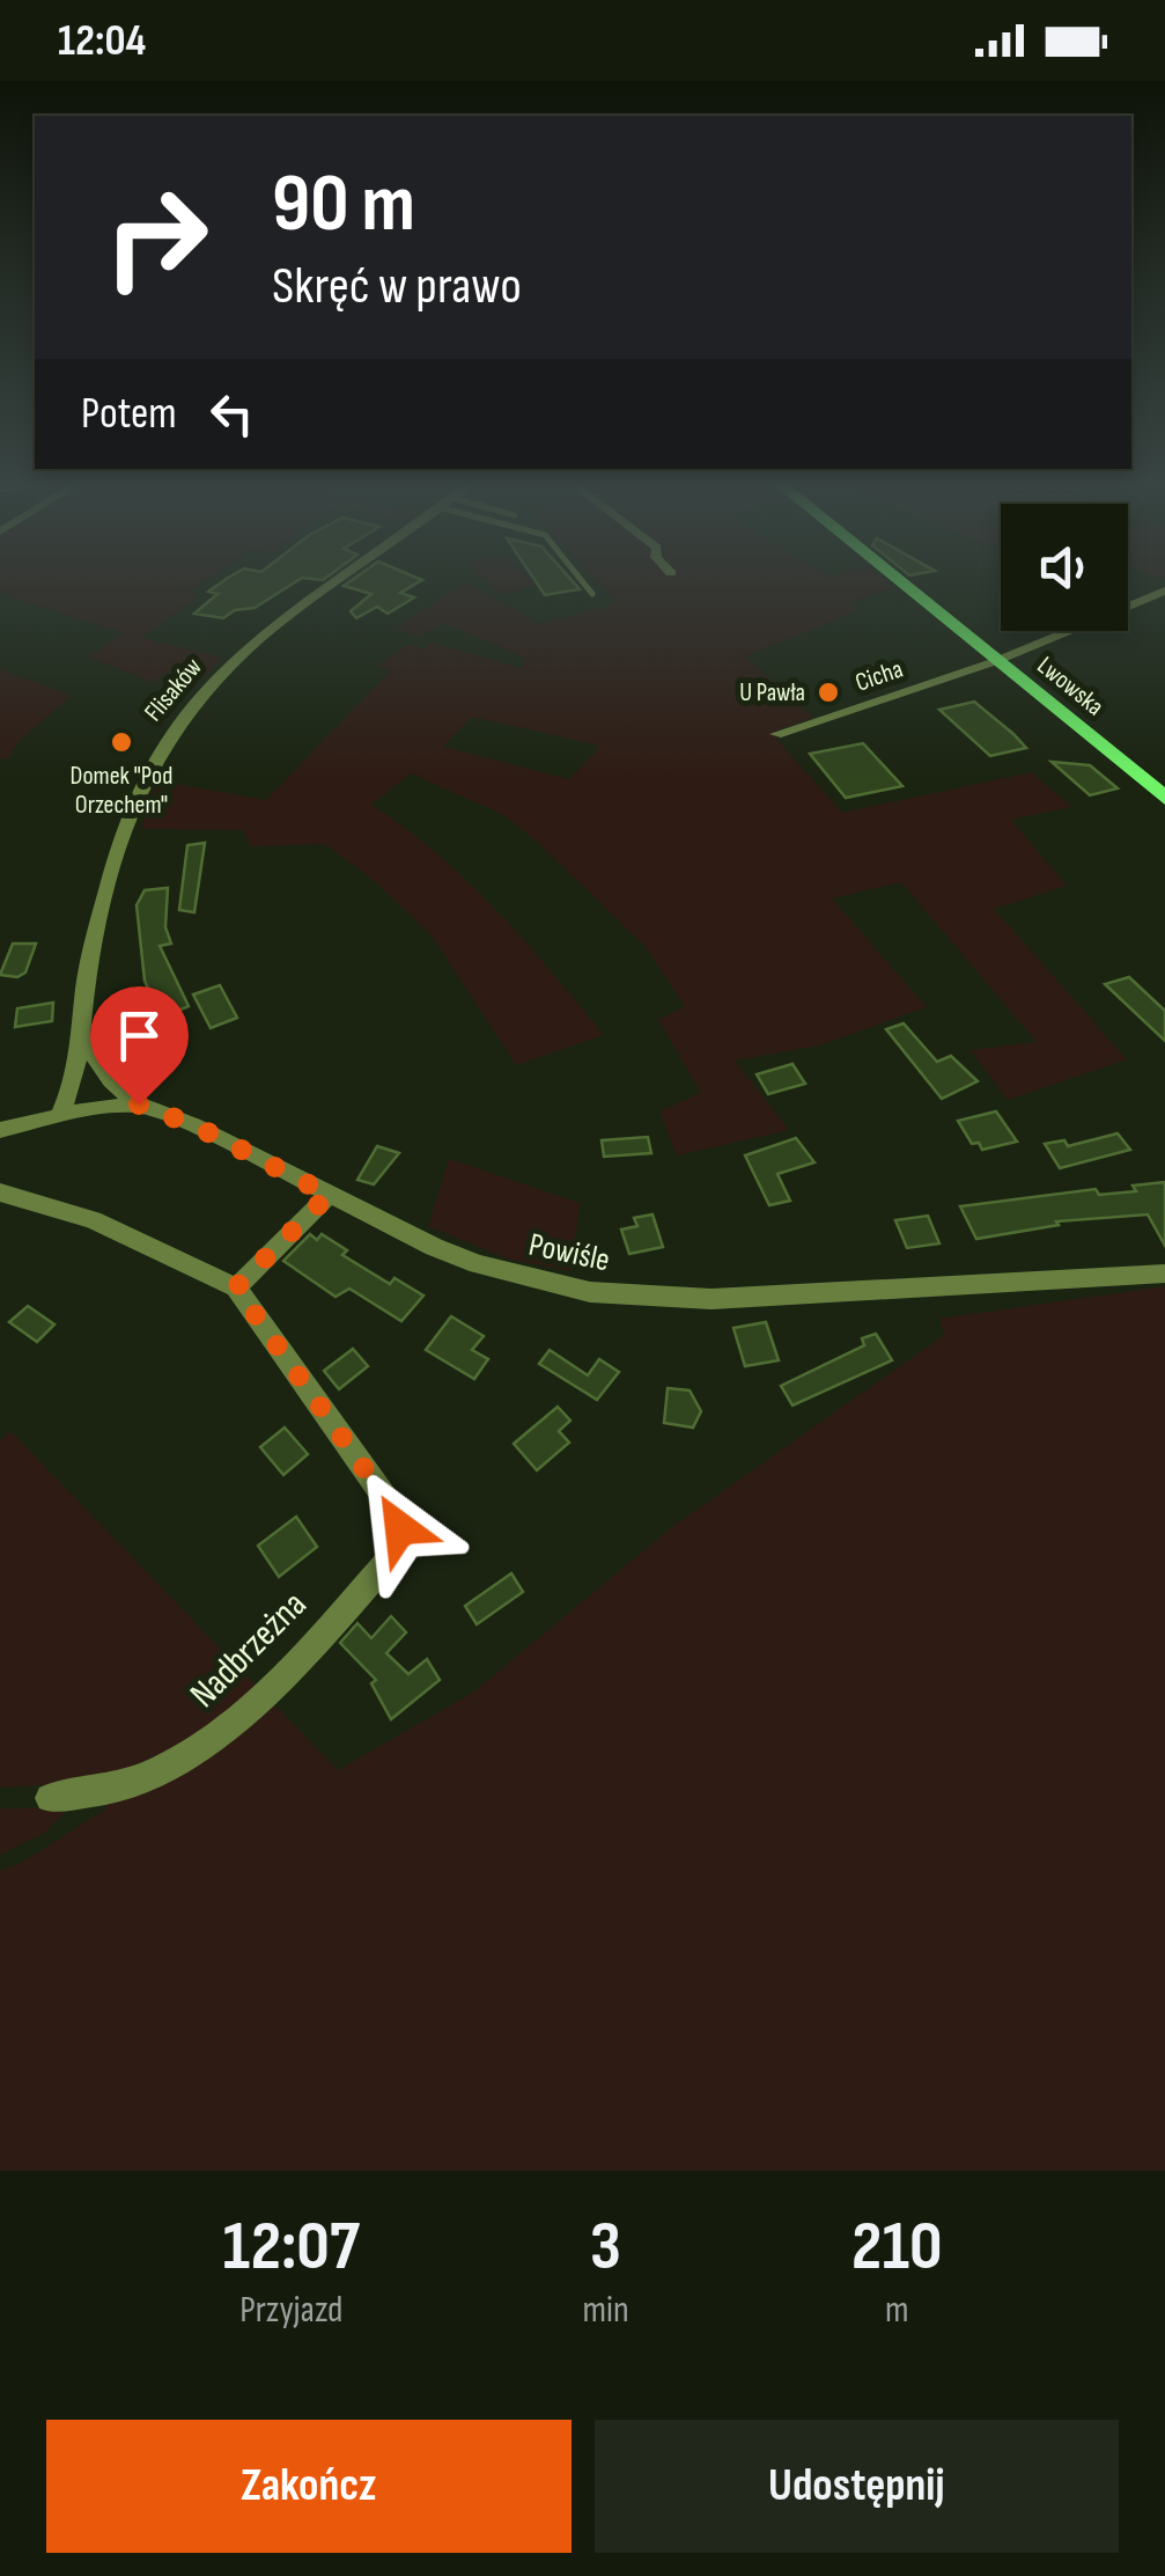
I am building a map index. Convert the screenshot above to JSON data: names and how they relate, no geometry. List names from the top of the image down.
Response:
{
  "streets": {
    "main road": ["Lwowska"],
    "street": [
      "Cicha",
      "Flisaków",
      "Powiśle",
      "Nadbrzeżna"
    ]
  },
  "crossings": [
    ["Cicha", "Lwowska"],
    ["Flisaków", "Powiśle"]
  ],
  "places": ["U Pawła", "Domek \"Pod Orzechem\""],
  "page": {
    "status": "12:04",
    "turn": ["90 m", "Skręć w prawo"],
    "then": "Potem",
    "eta": [
      "12:07",
      "Przyjazd",
      "3",
      "min",
      "210",
      "m"
    ],
    "buttons": ["Zakończ", "Udostępnij"]
  }
}
